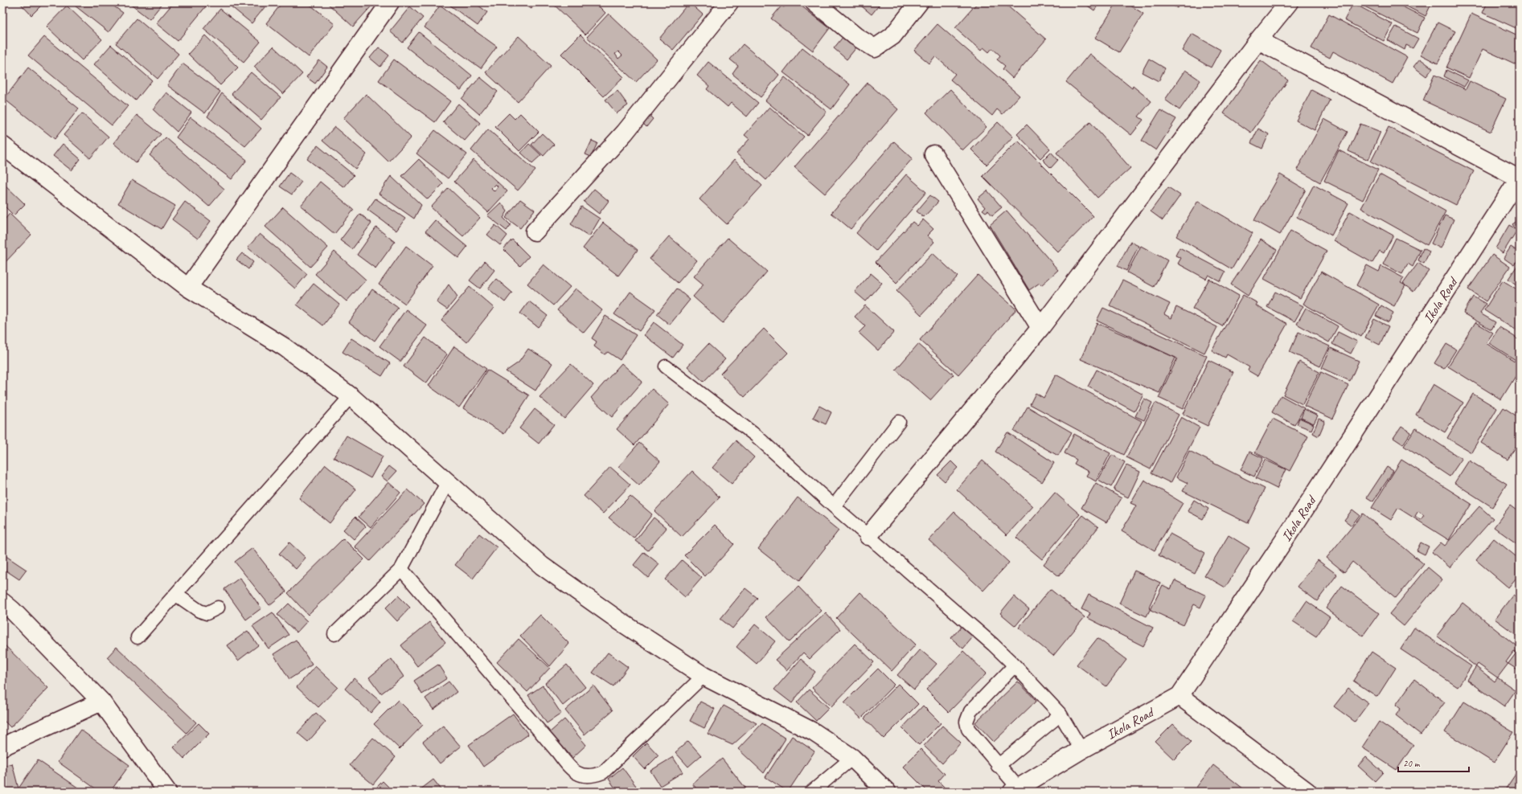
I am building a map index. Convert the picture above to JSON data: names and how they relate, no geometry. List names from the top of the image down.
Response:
{
  "streets": {
    "street": ["Ikola Road"]
  },
  "scale_bar": "20 m"
}
